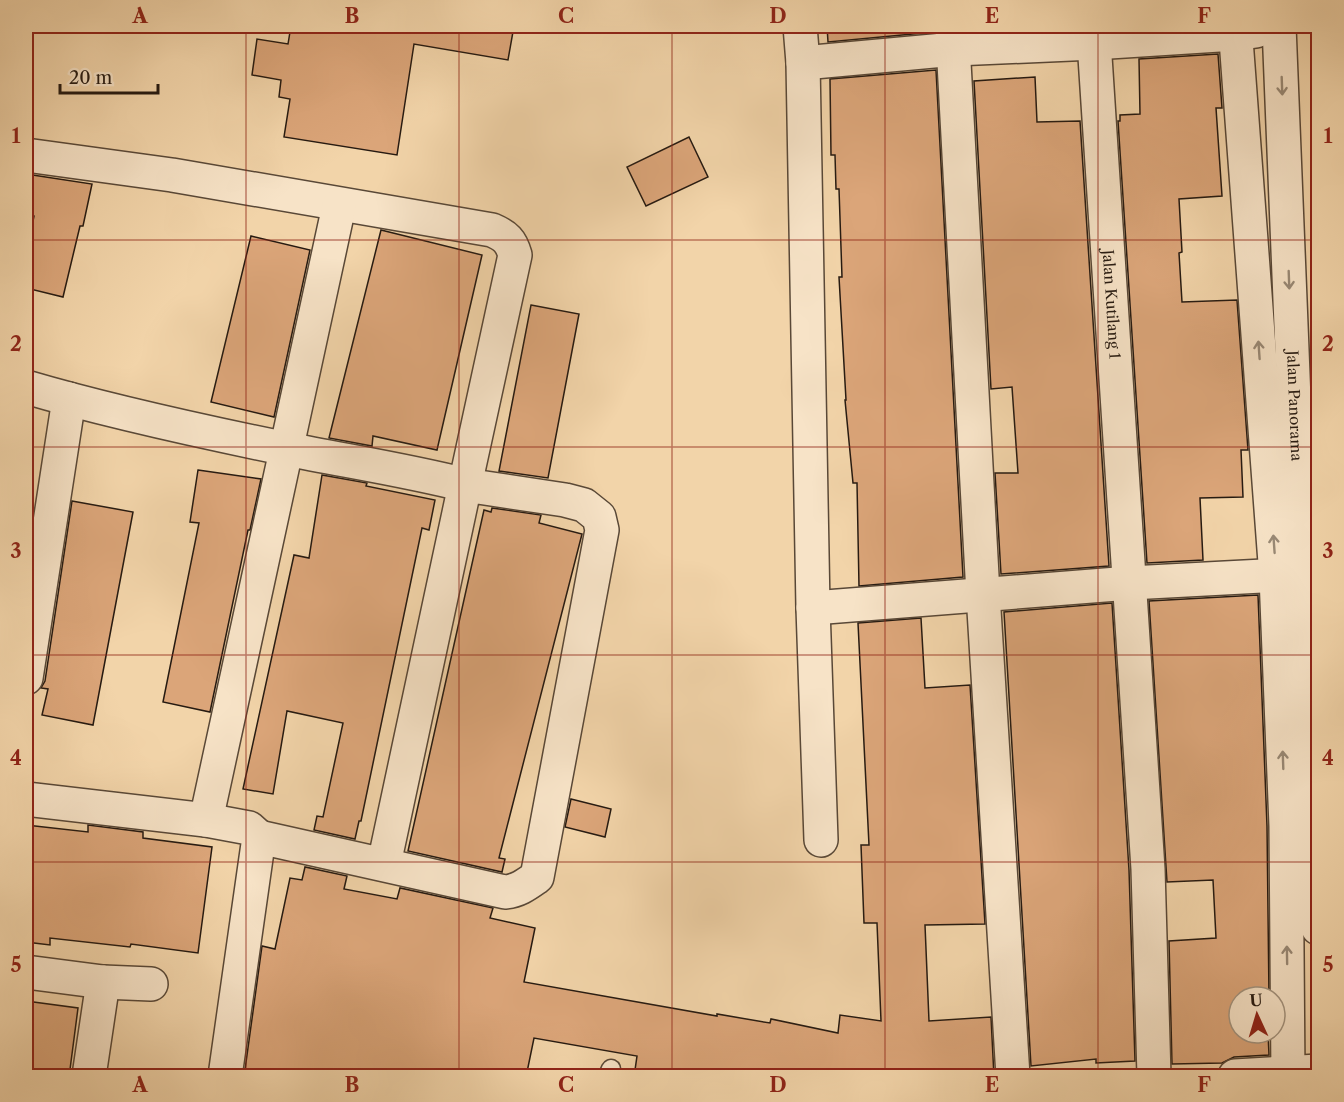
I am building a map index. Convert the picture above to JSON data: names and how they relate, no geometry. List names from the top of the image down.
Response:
{
  "streets": {
    "street": ["Jalan Kutilang 1", "Jalan Panorama"]
  },
  "scale_bar": "20 m",
  "north": "top",
  "grid": {
    "columns": [
      "A",
      "B",
      "C",
      "D",
      "E",
      "F"
    ],
    "rows": [
      "1",
      "2",
      "3",
      "4",
      "5"
    ]
  }
}
